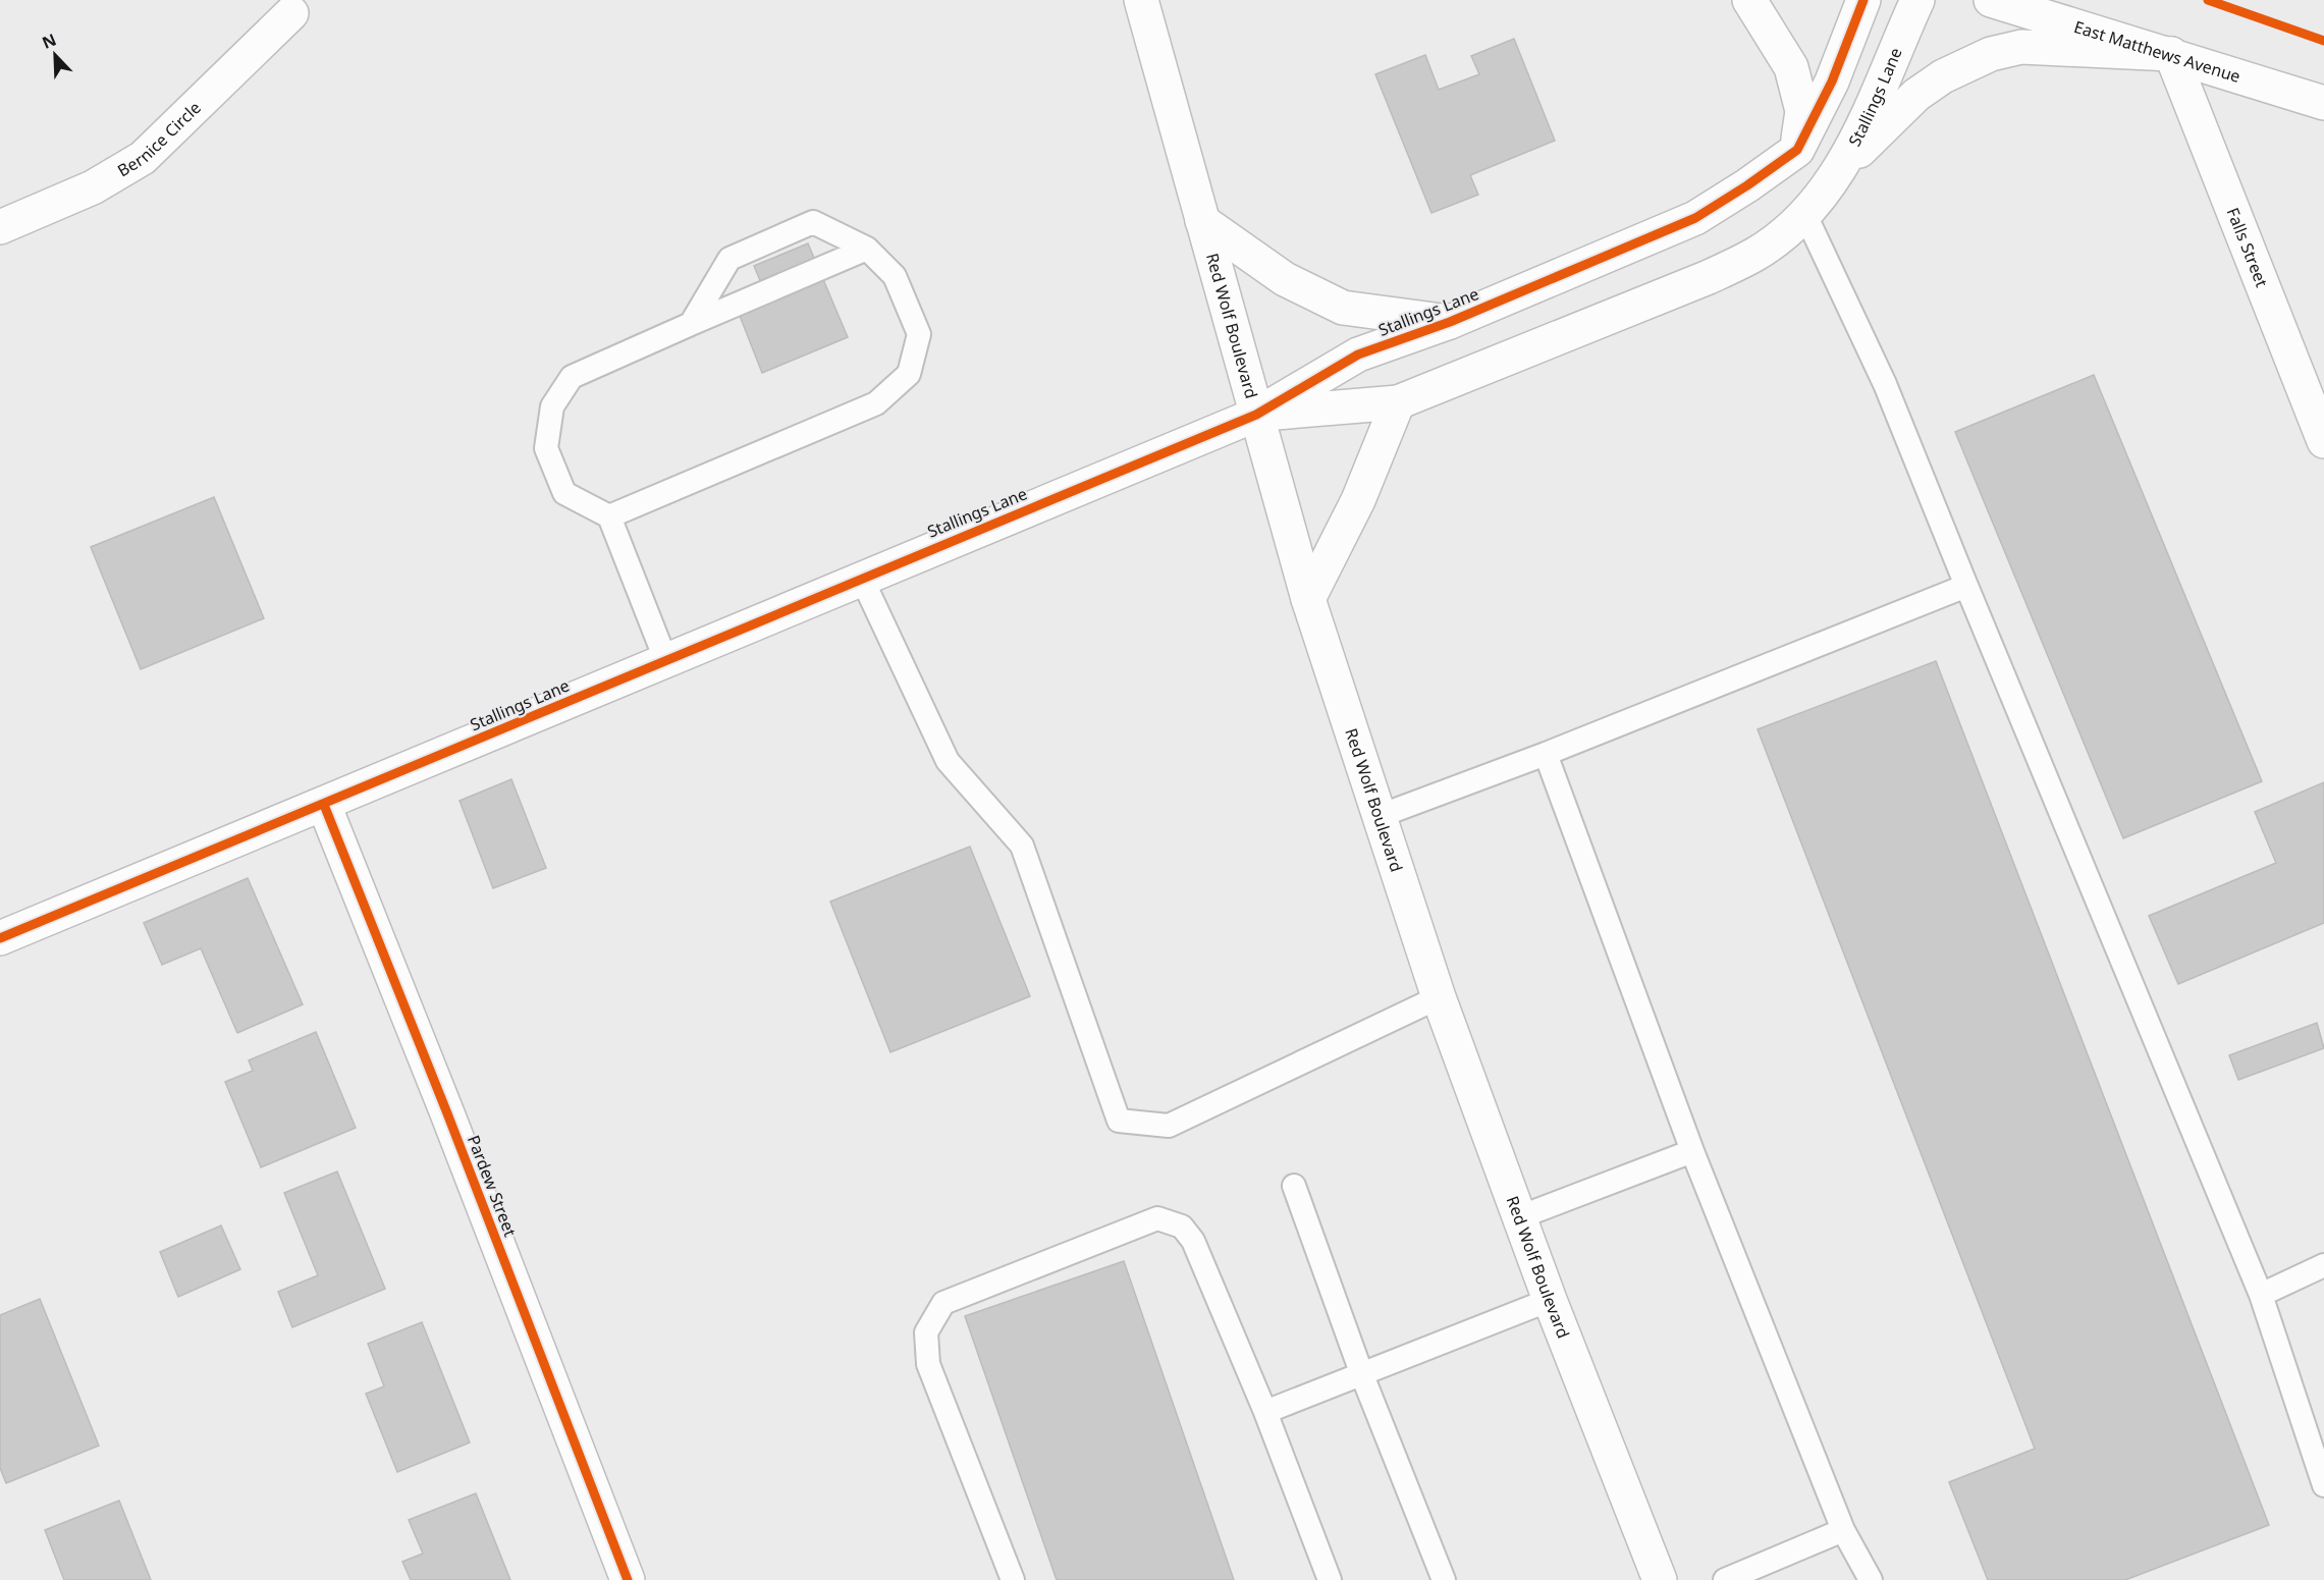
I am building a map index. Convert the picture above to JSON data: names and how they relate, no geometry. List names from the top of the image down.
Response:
{
  "streets": {
    "main road": [
      "East Matthews Avenue",
      "Stallings Lane",
      "Bernice Circle",
      "Falls Street",
      "Red Wolf Boulevard",
      "Pardew Street"
    ]
  },
  "crossings": [
    ["East Matthews Avenue", "Falls Street"],
    ["Stallings Lane", "Red Wolf Boulevard"],
    ["Stallings Lane", "Pardew Street"]
  ],
  "north": "top left"
}
